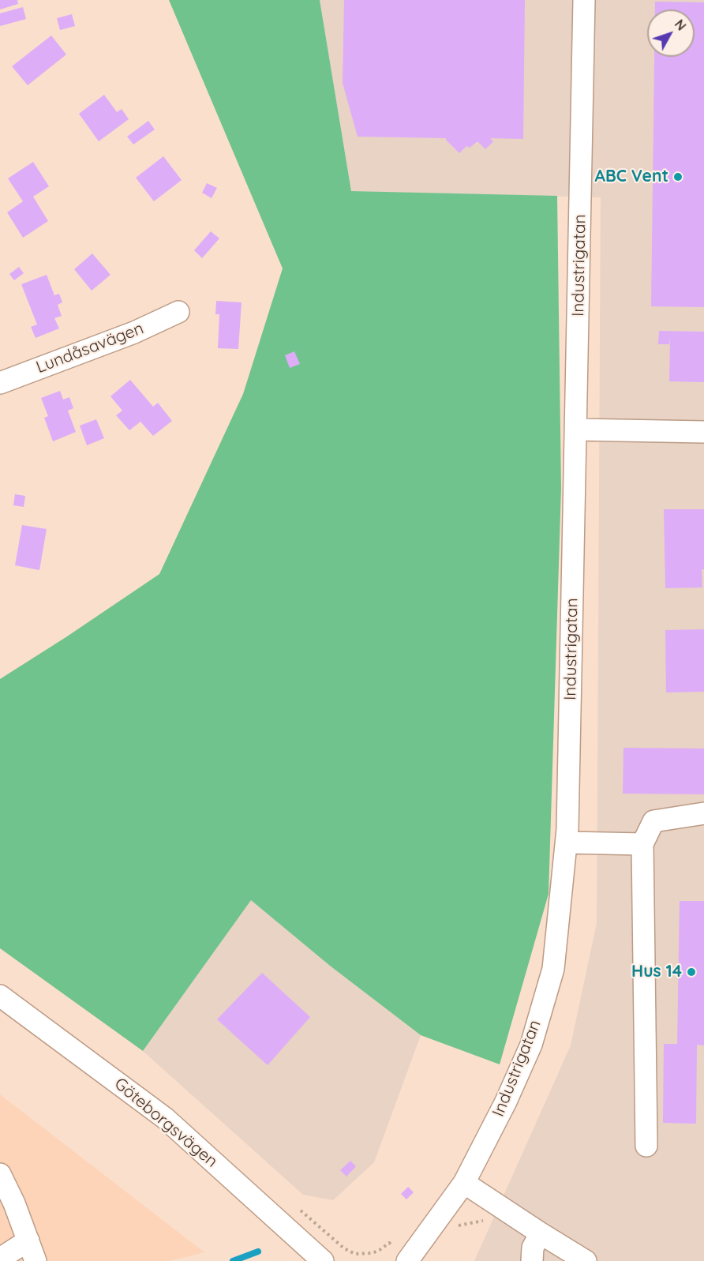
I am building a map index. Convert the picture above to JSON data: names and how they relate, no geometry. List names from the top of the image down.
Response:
{
  "streets": {
    "street": ["Industrigatan", "Lundåsavägen", "Göteborgsvägen"]
  },
  "places": ["ABC Vent", "Hus 14"],
  "north": "top right"
}
